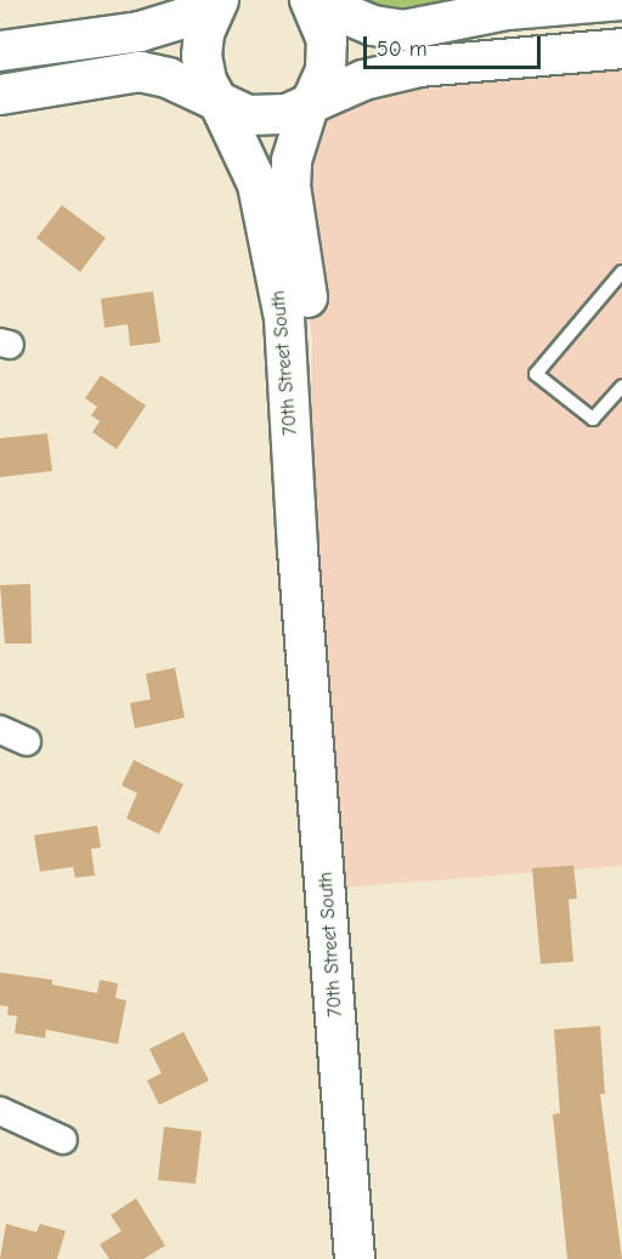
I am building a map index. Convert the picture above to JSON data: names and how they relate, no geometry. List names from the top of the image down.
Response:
{
  "streets": {
    "main road": ["70th Street South"]
  },
  "scale_bar": "50 m"
}
